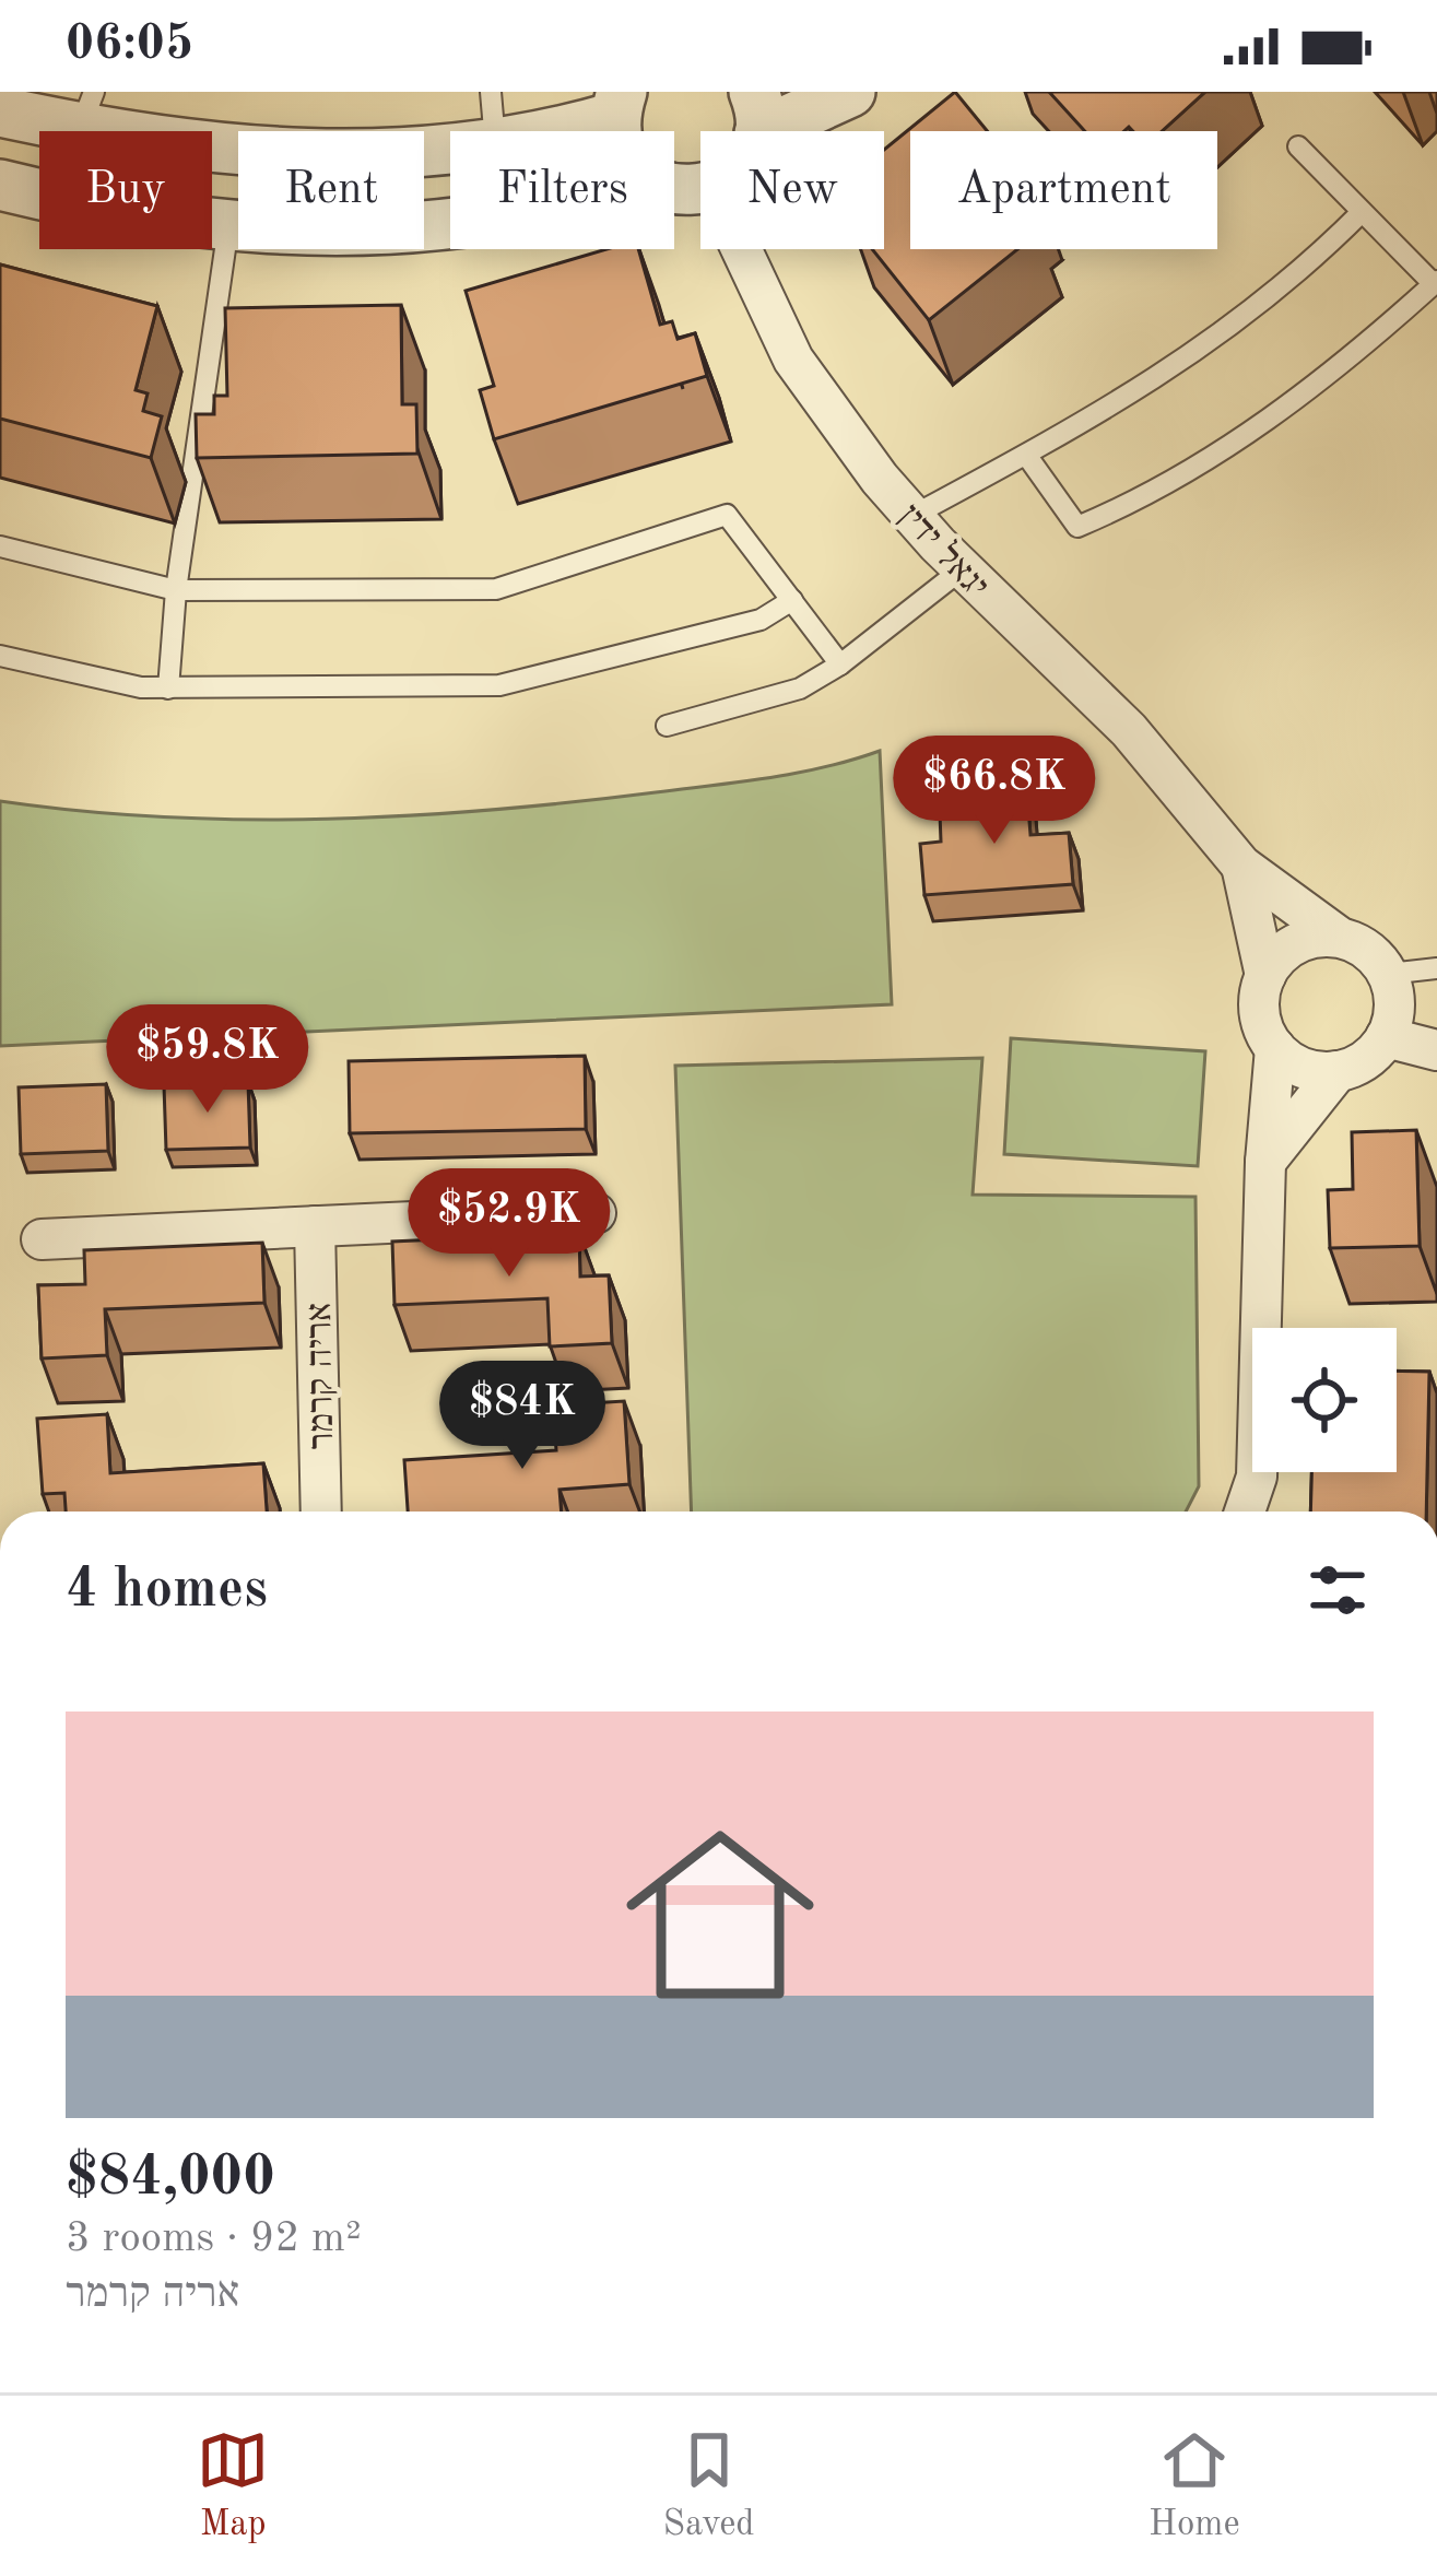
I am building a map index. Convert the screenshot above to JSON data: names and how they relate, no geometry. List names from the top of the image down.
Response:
{
  "streets": {
    "street": ["יגאל ידין", "אריה קרמר"]
  },
  "page": {
    "status": "06:05",
    "chip": [
      "Buy",
      "Rent",
      "Filters",
      "New",
      "Apartment"
    ],
    "price": [
      "$66.8K",
      "$59.8K",
      "$52.9K",
      "$84K"
    ],
    "heading": "4 homes",
    "list": [
      {
        "name": "$84,000",
        "note": "3 rooms · 92 m² · אריה קרמר"
      }
    ],
    "tabs": ["Map", "Saved", "Home"]
  }
}
